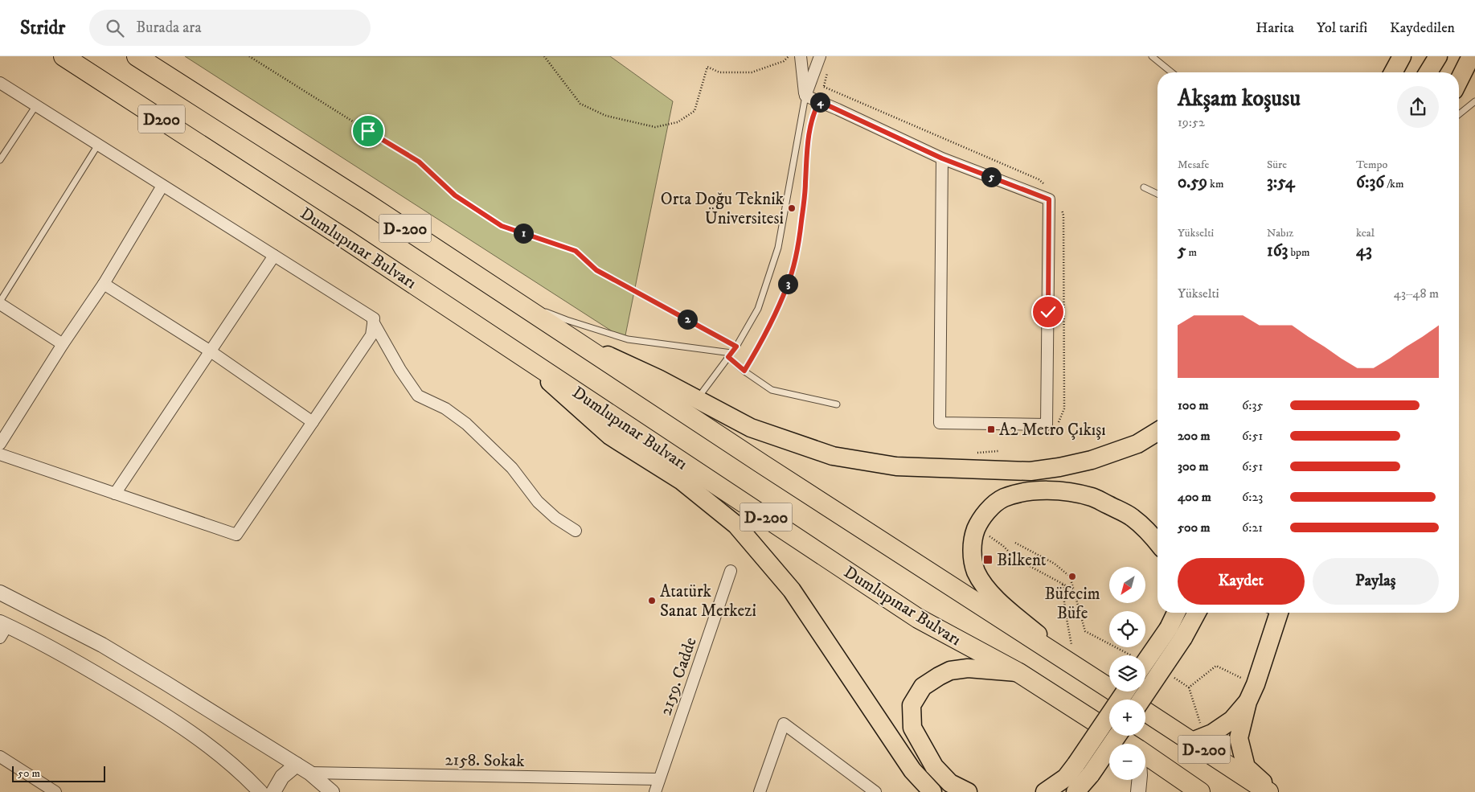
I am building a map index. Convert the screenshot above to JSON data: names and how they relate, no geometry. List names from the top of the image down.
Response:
{
  "streets": {
    "highway": ["D200", "D-200", "Dumlupınar Bulvarı"],
    "street": ["2159. Cadde", "2158. Sokak"]
  },
  "crossings": [
    ["D200", "D-200"],
    ["2159. Cadde", "2158. Sokak"]
  ],
  "places": {
    "other": ["Orta Doğu Teknik Üniversitesi", "Büfecim Büfe", "Atatürk Sanat Merkezi"],
    "transit": ["A2 Metro Çıkışı", "Bilkent"]
  },
  "scale_bar": "50 m",
  "north": "bottom left",
  "page": {
    "header": "Stridr",
    "search": "Burada ara",
    "nav": ["Harita", "Yol tarifi", "Kaydedilen"],
    "heading": ["Akşam koşusu", "19:52"],
    "pins": [
      "4",
      "5",
      "1",
      "3",
      "2"
    ],
    "stats": [
      ["Mesafe", "0.59 km"],
      ["Süre", "3:54"],
      ["Tempo", "6:36 /km"],
      ["Yükselti", "5 m"],
      ["Nabız", "163 bpm"],
      ["kcal", "43"]
    ],
    "chart": ["Yükselti", "43–48 m"],
    "list": [
      {
        "name": "100 m",
        "note": "6:35"
      },
      {
        "name": "200 m",
        "note": "6:51"
      },
      {
        "name": "300 m",
        "note": "6:51"
      },
      {
        "name": "400 m",
        "note": "6:23"
      },
      {
        "name": "500 m",
        "note": "6:21"
      }
    ],
    "buttons": ["Kaydet", "Paylaş"],
    "map_buttons": ["+", "−"],
    "scale": "50 m"
  }
}
